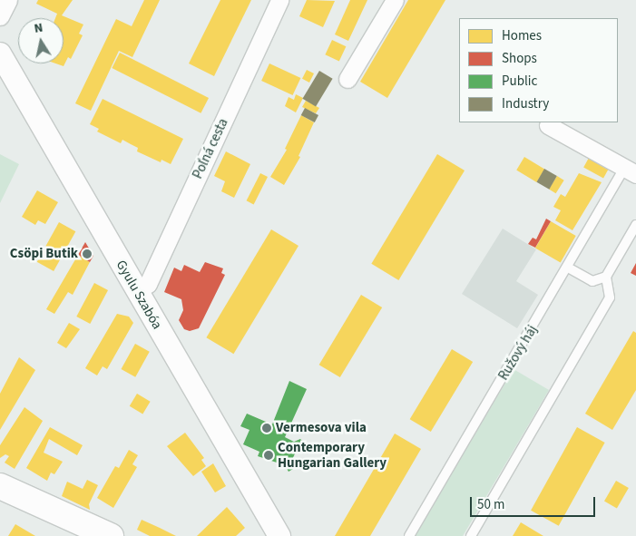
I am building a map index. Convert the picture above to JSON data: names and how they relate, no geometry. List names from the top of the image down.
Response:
{
  "streets": {
    "street": ["Poľná cesta", "Gyulu Szabóa", "Ružový háj"]
  },
  "crossings": [
    ["Poľná cesta", "Gyulu Szabóa"]
  ],
  "places": ["Csöpi Butik", "Vermesova vila", "Contemporary Hungarian Gallery"],
  "legend": [
    "Homes",
    "Shops",
    "Public",
    "Industry"
  ],
  "scale_bar": "50 m",
  "north": "top"
}
